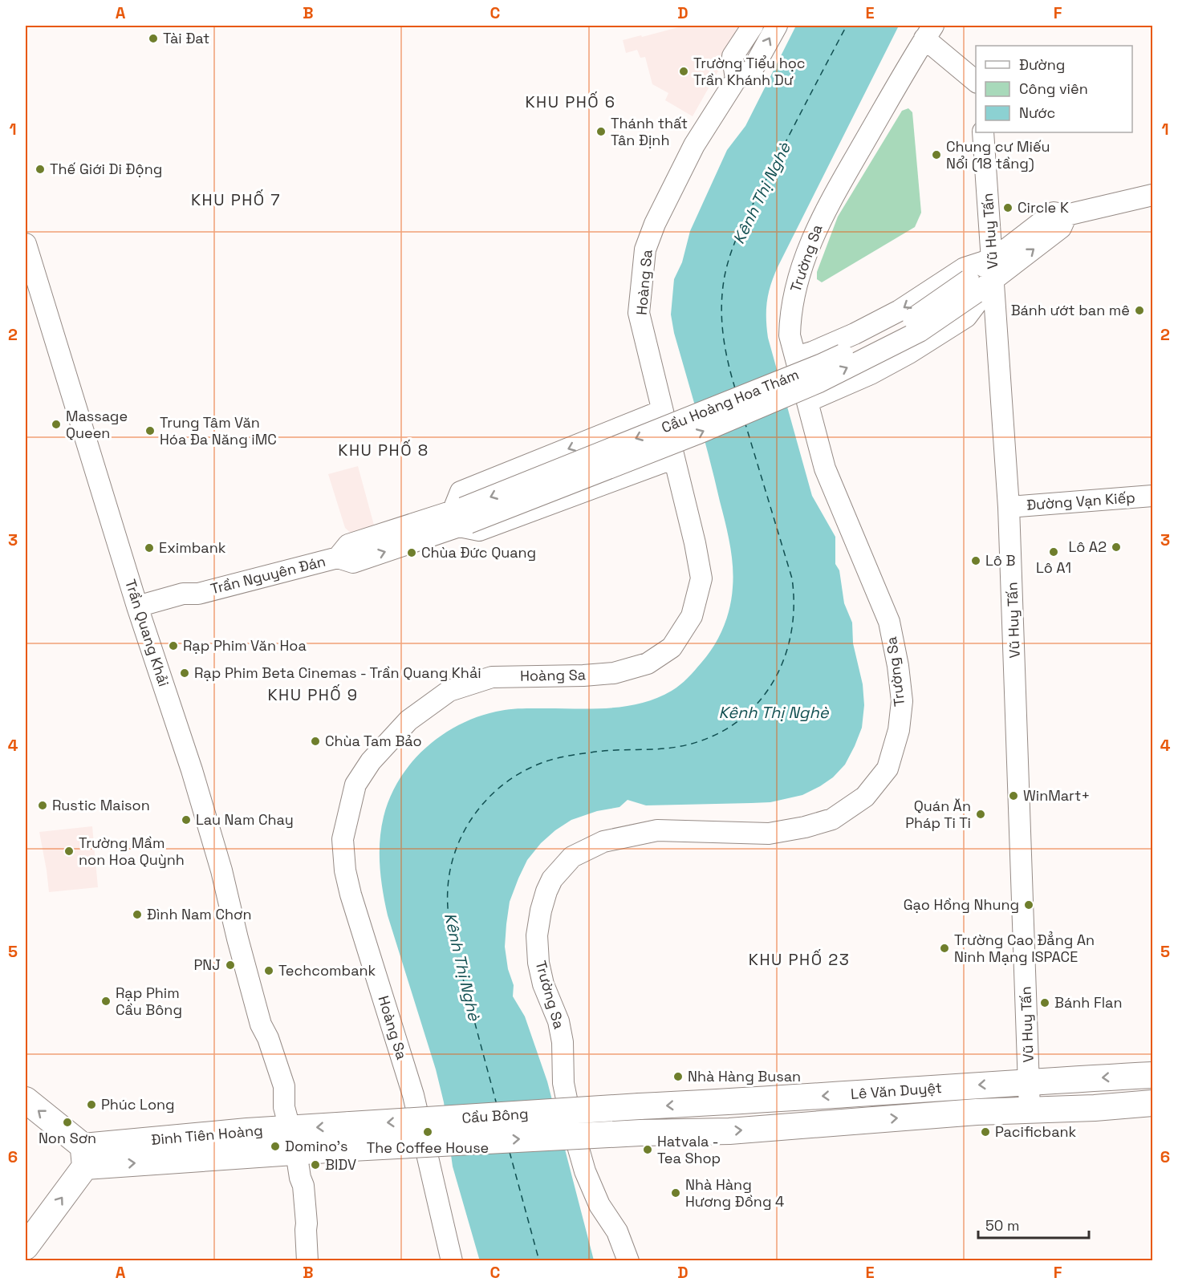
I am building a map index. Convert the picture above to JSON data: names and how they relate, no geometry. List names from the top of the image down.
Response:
{
  "streets": {
    "main road": ["Lê Văn Duyệt", "Cầu Bông", "Đinh Tiên Hoàng"],
    "street": [
      "Vũ Huy Tấn",
      "Trường Sa",
      "Hoàng Sa",
      "Cầu Hoàng Hoa Thám",
      "Đường Vạn Kiếp",
      "Trần Nguyên Đán",
      "Trần Quang Khải"
    ]
  },
  "crossings": [
    ["Vũ Huy Tấn", "Cầu Hoàng Hoa Thám"],
    ["Vũ Huy Tấn", "Đường Vạn Kiếp"],
    ["Vũ Huy Tấn", "Lê Văn Duyệt"],
    ["Cầu Hoàng Hoa Thám", "Trần Nguyên Đán"],
    ["Trần Nguyên Đán", "Trần Quang Khải"],
    ["Trần Quang Khải", "Đinh Tiên Hoàng"],
    ["Lê Văn Duyệt", "Cầu Bông"],
    ["Cầu Bông", "Đinh Tiên Hoàng"]
  ],
  "districts": [
    "KHU PHỐ 6",
    "KHU PHỐ 7",
    "KHU PHỐ 8",
    "KHU PHỐ 9",
    "KHU PHỐ 23"
  ],
  "water": ["Kênh Thị Nghè"],
  "places": [
    "Tài Đat",
    "Trường Tiểu học Trần Khánh Dư",
    "Thánh thất Tân Định",
    "Chung cư Miếu Nổi (18 tầng)",
    "Thế Giới Di Động",
    "Circle K",
    "Bánh ướt ban mê",
    "Massage Queen",
    "Trung Tâm Văn Hóa Đa Năng iMC",
    "Lô A2",
    "Eximbank",
    "Lô A1",
    "Chùa Đức Quang",
    "Lô B",
    "Rạp Phim Văn Hoa",
    "Rạp Phim Beta Cinemas - Trần Quang Khải",
    "Chùa Tam Bảo",
    "WinMart+",
    "Rustic Maison",
    "Quán Ăn Pháp Ti Ti",
    "Lau Nam Chay",
    "Trường Mầm non Hoa Quỳnh",
    "Gạo Hồng Nhung",
    "Đình Nam Chơn",
    "Trường Cao Đẳng An Ninh Mạng ISPACE",
    "PNJ",
    "Techcombank",
    "Rạp Phim Cầu Bông",
    "Bánh Flan",
    "Nhà Hàng Busan",
    "Phúc Long",
    "Non Sơn",
    "The Coffee House",
    "Pacificbank",
    "Domino's",
    "Hatvala - Tea Shop",
    "BIDV",
    "Nhà Hàng Hương Đồng 4"
  ],
  "legend": ["Đường", "Công viên", "Nước"],
  "scale_bar": "50 m",
  "grid": {
    "columns": [
      "A",
      "B",
      "C",
      "D",
      "E",
      "F"
    ],
    "rows": [
      "1",
      "2",
      "3",
      "4",
      "5",
      "6"
    ]
  }
}
